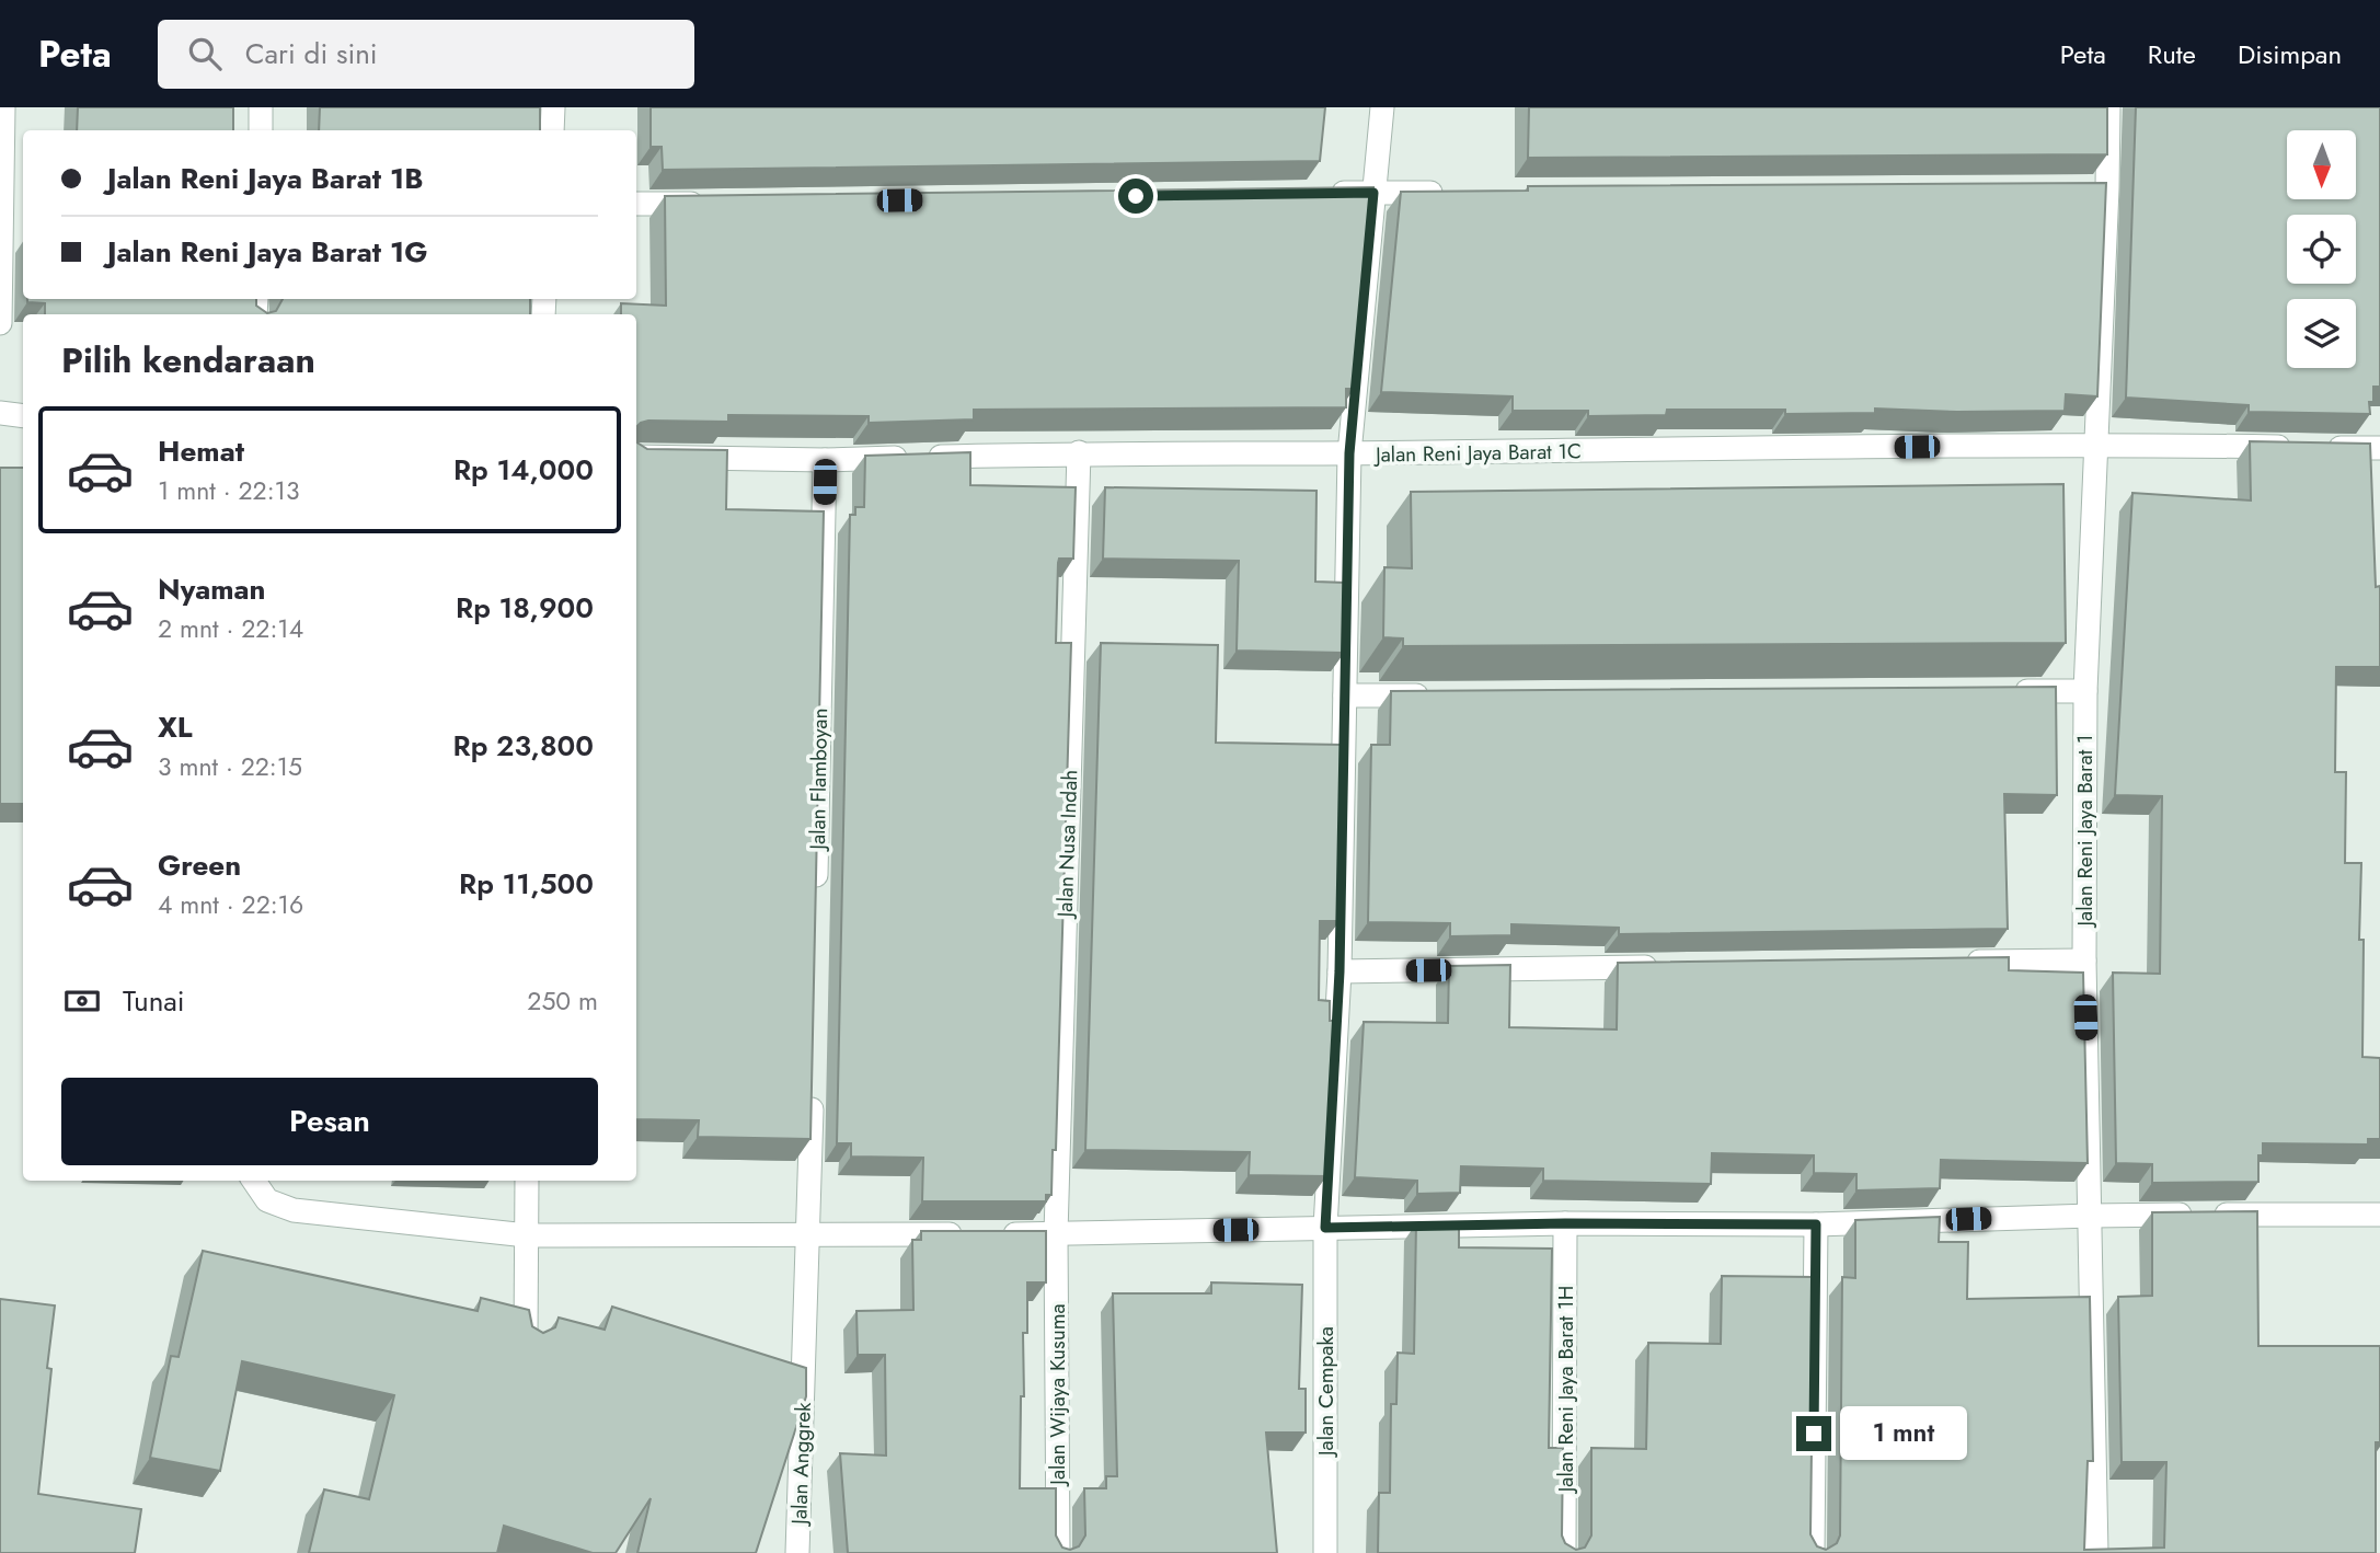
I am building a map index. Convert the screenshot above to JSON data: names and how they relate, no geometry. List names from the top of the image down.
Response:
{
  "streets": {
    "street": [
      "Jalan Reni Jaya Barat 1C",
      "Jalan Flamboyan",
      "Jalan Reni Jaya Barat 1",
      "Jalan Nusa Indah",
      "Jalan Reni Jaya Barat 1H",
      "Jalan Cempaka",
      "Jalan Wijaya Kusuma",
      "Jalan Anggrek"
    ]
  },
  "crossings": [
    ["Jalan Reni Jaya Barat 1C", "Jalan Flamboyan"],
    ["Jalan Reni Jaya Barat 1C", "Jalan Reni Jaya Barat 1"],
    ["Jalan Reni Jaya Barat 1C", "Jalan Nusa Indah"],
    ["Jalan Reni Jaya Barat 1C", "Jalan Cempaka"],
    ["Jalan Nusa Indah", "Jalan Wijaya Kusuma"]
  ],
  "north": "bottom",
  "page": {
    "header": "Peta",
    "search": "Cari di sini",
    "nav": ["Peta", "Rute", "Disimpan"],
    "banner": ["Jalan Reni Jaya Barat 1B", "Jalan Reni Jaya Barat 1G"],
    "heading": "Pilih kendaraan",
    "list": [
      {
        "name": "Hemat",
        "note": "1 mnt · 22:13",
        "value": "Rp 14,000"
      },
      {
        "name": "Nyaman",
        "note": "2 mnt · 22:14",
        "value": "Rp 18,900"
      },
      {
        "name": "XL",
        "note": "3 mnt · 22:15",
        "value": "Rp 23,800"
      },
      {
        "name": "Green",
        "note": "4 mnt · 22:16",
        "value": "Rp 11,500"
      }
    ],
    "pay": ["Tunai", "250 m"],
    "buttons": "Pesan",
    "bubble": "1 mnt"
  }
}
